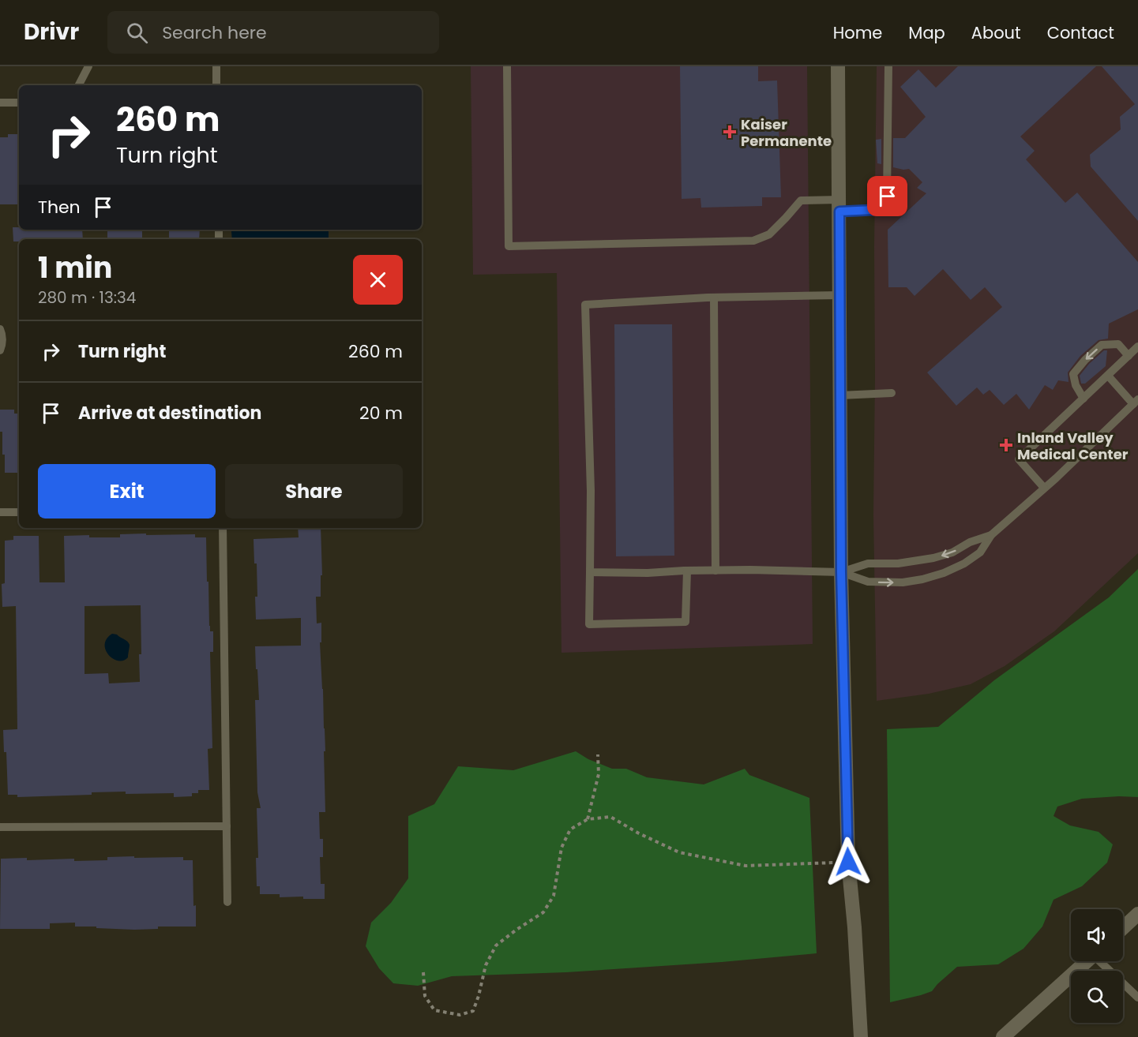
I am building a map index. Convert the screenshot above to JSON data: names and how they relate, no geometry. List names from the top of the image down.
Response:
{
  "places": {
    "health": ["Kaiser Permanente", "Inland Valley Medical Center"]
  },
  "page": {
    "header": "Drivr",
    "search": "Search here",
    "nav": [
      "Home",
      "Map",
      "About",
      "Contact"
    ],
    "turn": ["260 m", "Turn right"],
    "then": "Then",
    "heading": ["1 min", "280 m · 13:34"],
    "list": [
      {
        "name": "Turn right",
        "value": "260 m"
      },
      {
        "name": "Arrive at destination",
        "value": "20 m"
      }
    ],
    "buttons": ["Exit", "Share"]
  }
}
